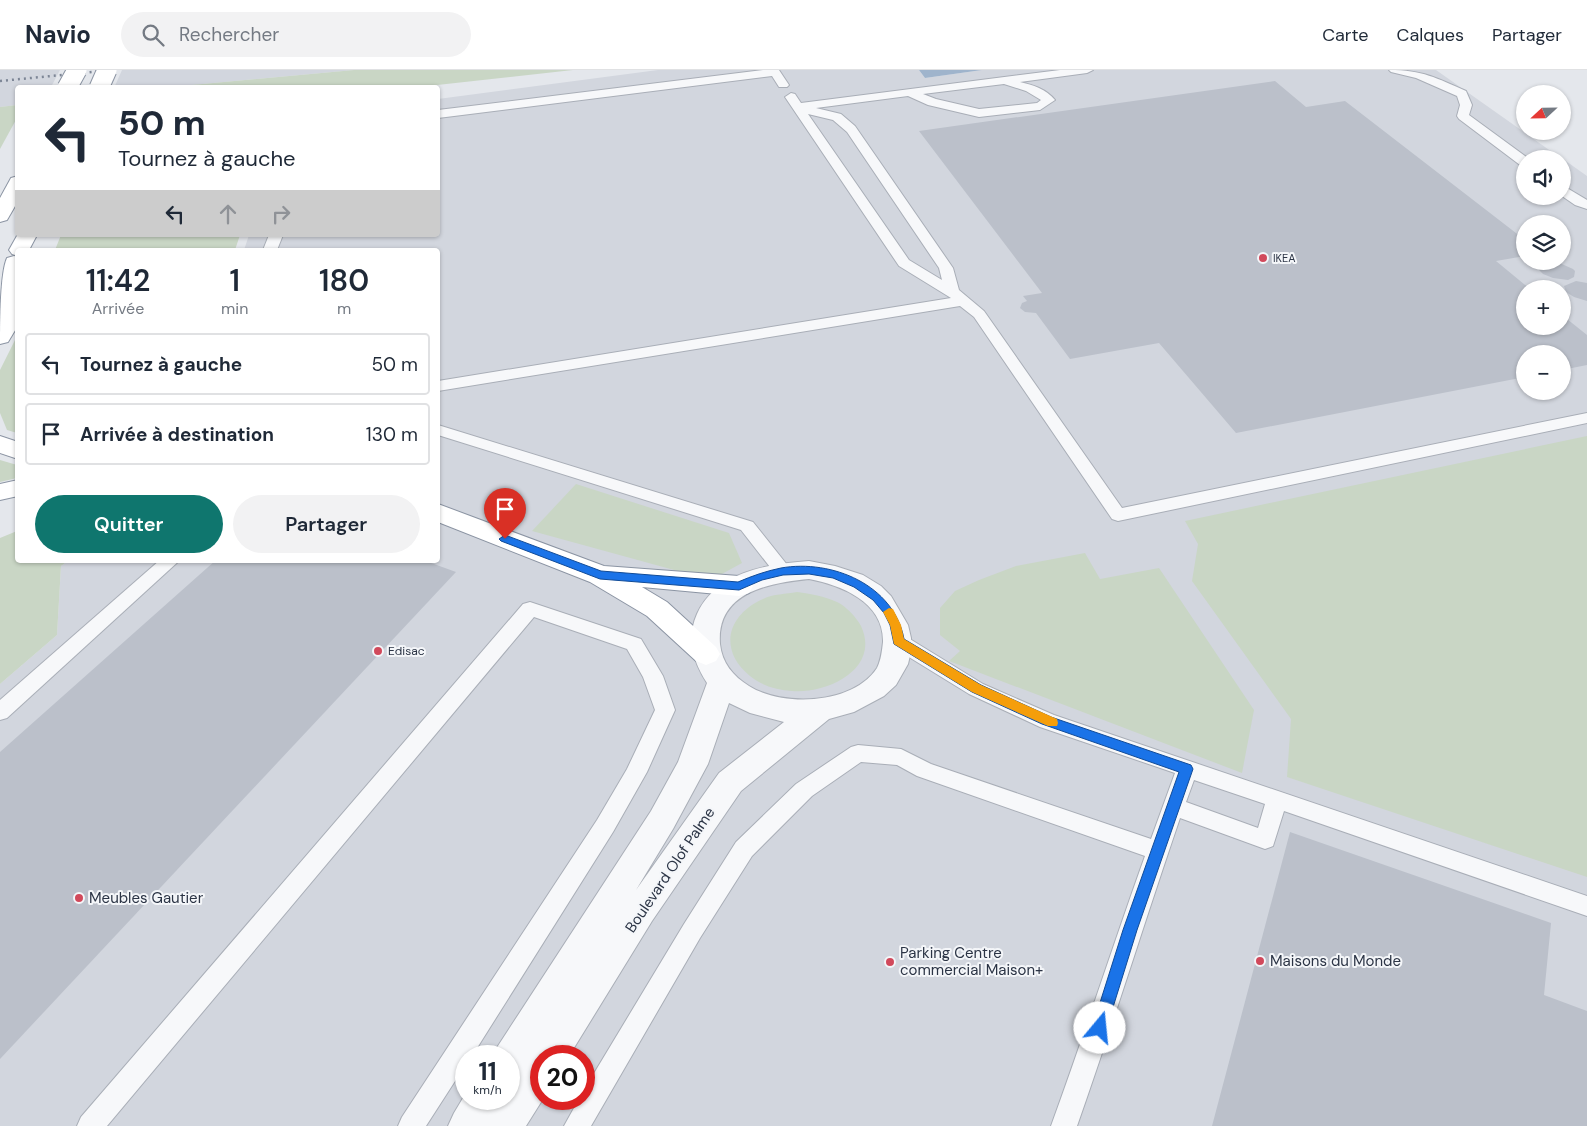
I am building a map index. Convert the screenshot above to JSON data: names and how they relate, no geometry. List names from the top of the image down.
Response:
{
  "streets": {
    "street": ["Boulevard Olof Palme"]
  },
  "places": [
    "IKEA",
    "Edisac",
    "Meubles Gautier",
    "Maisons du Monde",
    "Parking Centre commercial Maison+"
  ],
  "north": "left",
  "page": {
    "header": "Navio",
    "search": "Rechercher",
    "nav": ["Carte", "Calques", "Partager"],
    "map_buttons": ["+", "−"],
    "turn": ["50 m", "Tournez à gauche"],
    "eta": [
      "11:42",
      "Arrivée",
      "1",
      "min",
      "180",
      "m"
    ],
    "list": [
      {
        "name": "Tournez à gauche",
        "value": "50 m"
      },
      {
        "name": "Arrivée à destination",
        "value": "130 m"
      }
    ],
    "buttons": ["Quitter", "Partager"],
    "speed": "11 km/h",
    "limit": "20"
  }
}
